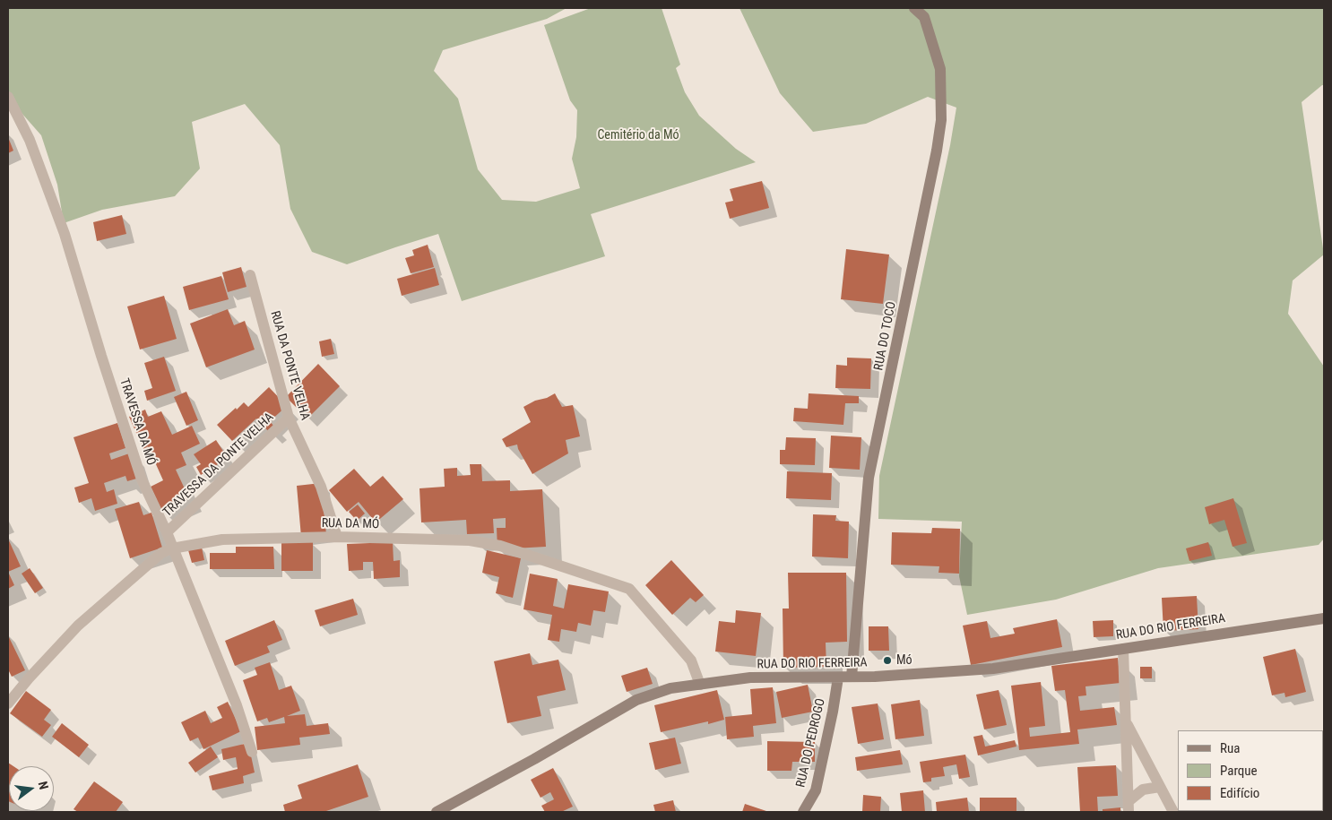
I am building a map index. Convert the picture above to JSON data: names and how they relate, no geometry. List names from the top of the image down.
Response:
{
  "streets": {
    "street": [
      "RUA DO TOCO",
      "RUA DA PONTE VELHA",
      "TRAVESSA DA MÓ",
      "TRAVESSA DA PONTE VELHA",
      "RUA DA MÓ",
      "RUA DO RIO FERREIRA",
      "RUA DO PEDROGO"
    ]
  },
  "crossings": [
    ["RUA DO TOCO", "RUA DO RIO FERREIRA"],
    ["RUA DA PONTE VELHA", "TRAVESSA DA PONTE VELHA"],
    ["RUA DA PONTE VELHA", "RUA DA MÓ"],
    ["TRAVESSA DA MÓ", "TRAVESSA DA PONTE VELHA"],
    ["TRAVESSA DA MÓ", "RUA DA MÓ"],
    ["RUA DA MÓ", "RUA DO RIO FERREIRA"],
    ["RUA DO RIO FERREIRA", "RUA DO PEDROGO"]
  ],
  "parks": ["Cemitério da Mó"],
  "places": ["Mó"],
  "legend": ["Rua", "Parque", "Edifício"],
  "north": "right"
}
